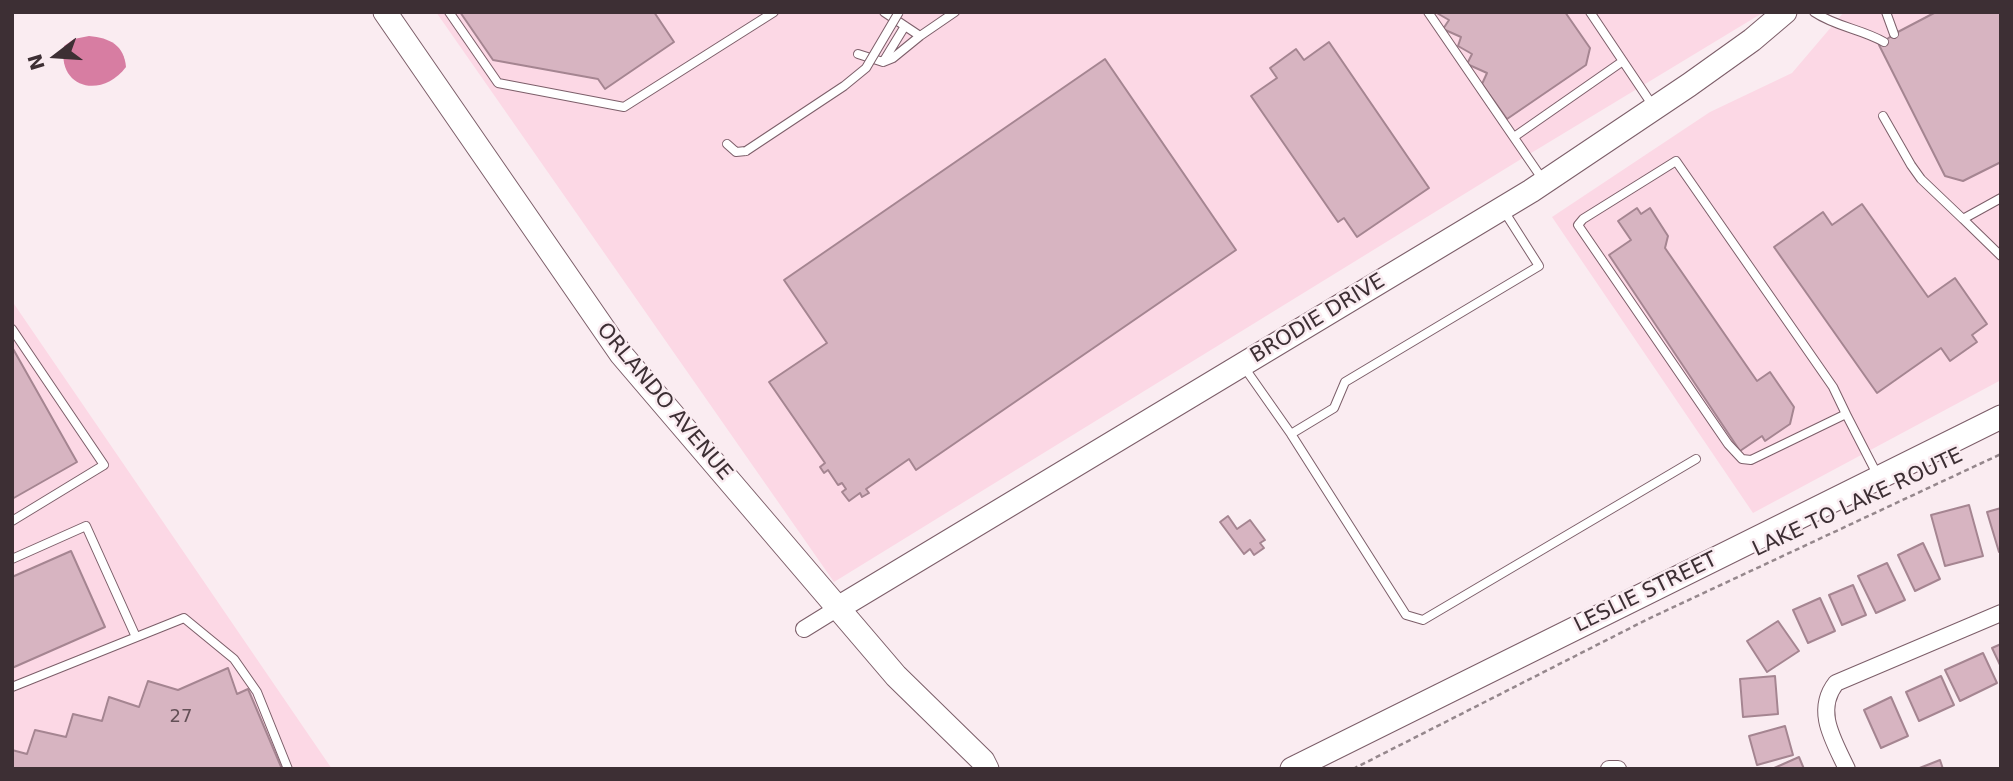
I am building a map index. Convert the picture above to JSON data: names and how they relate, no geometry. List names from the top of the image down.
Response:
{
  "streets": {
    "street": ["BRODIE DRIVE", "ORLANDO AVENUE", "LESLIE STREET"],
    "path": ["LAKE TO LAKE ROUTE"]
  },
  "crossings": [
    ["BRODIE DRIVE", "ORLANDO AVENUE"]
  ],
  "house_numbers": ["27"],
  "north": "left"
}
